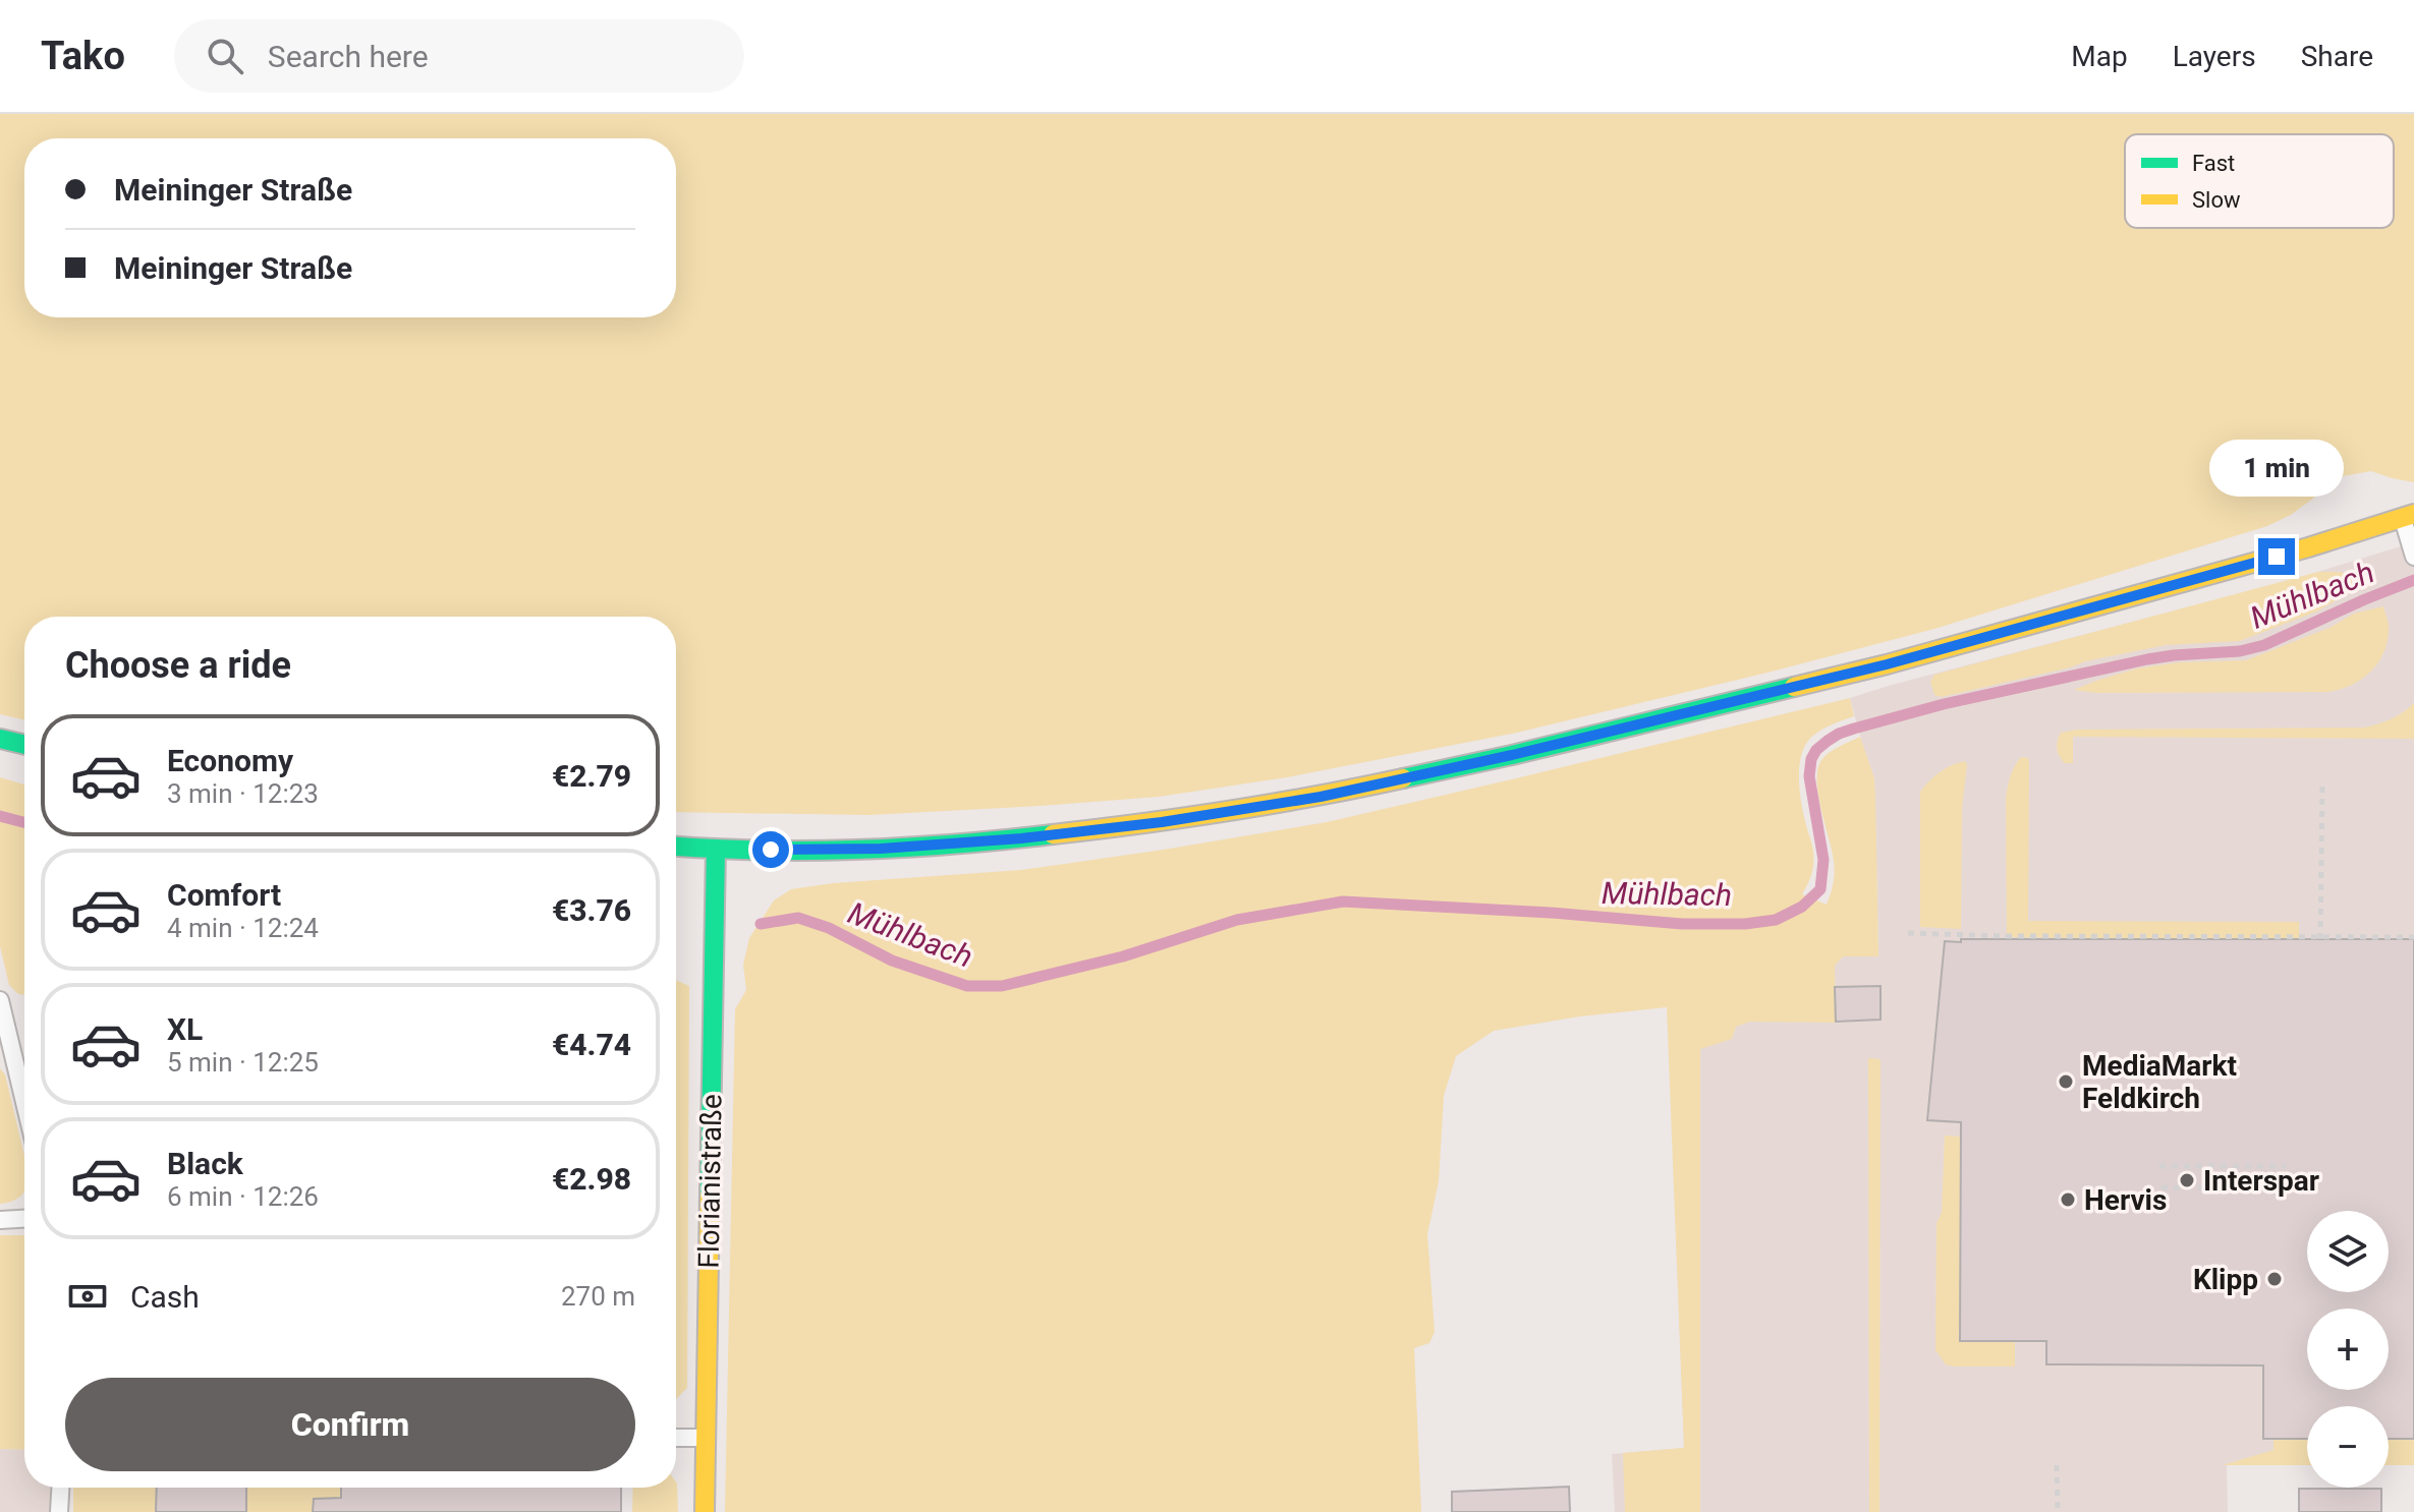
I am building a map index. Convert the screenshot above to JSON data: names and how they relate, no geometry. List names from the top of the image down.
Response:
{
  "streets": {
    "main road": ["Florianistraße"]
  },
  "water": ["Mühlbach"],
  "places": [
    "MediaMarkt Feldkirch",
    "Interspar",
    "Hervis",
    "Klipp"
  ],
  "legend": ["Fast", "Slow"],
  "page": {
    "header": "Tako",
    "search": "Search here",
    "nav": ["Map", "Layers", "Share"],
    "banner": ["Meininger Straße", "Meininger Straße"],
    "bubble": "1 min",
    "heading": "Choose a ride",
    "list": [
      {
        "name": "Economy",
        "note": "3 min · 12:23",
        "value": "€2.79"
      },
      {
        "name": "Comfort",
        "note": "4 min · 12:24",
        "value": "€3.76"
      },
      {
        "name": "XL",
        "note": "5 min · 12:25",
        "value": "€4.74"
      },
      {
        "name": "Black",
        "note": "6 min · 12:26",
        "value": "€2.98"
      }
    ],
    "map_buttons": ["+", "−"],
    "pay": ["Cash", "270 m"],
    "buttons": "Confirm"
  }
}
